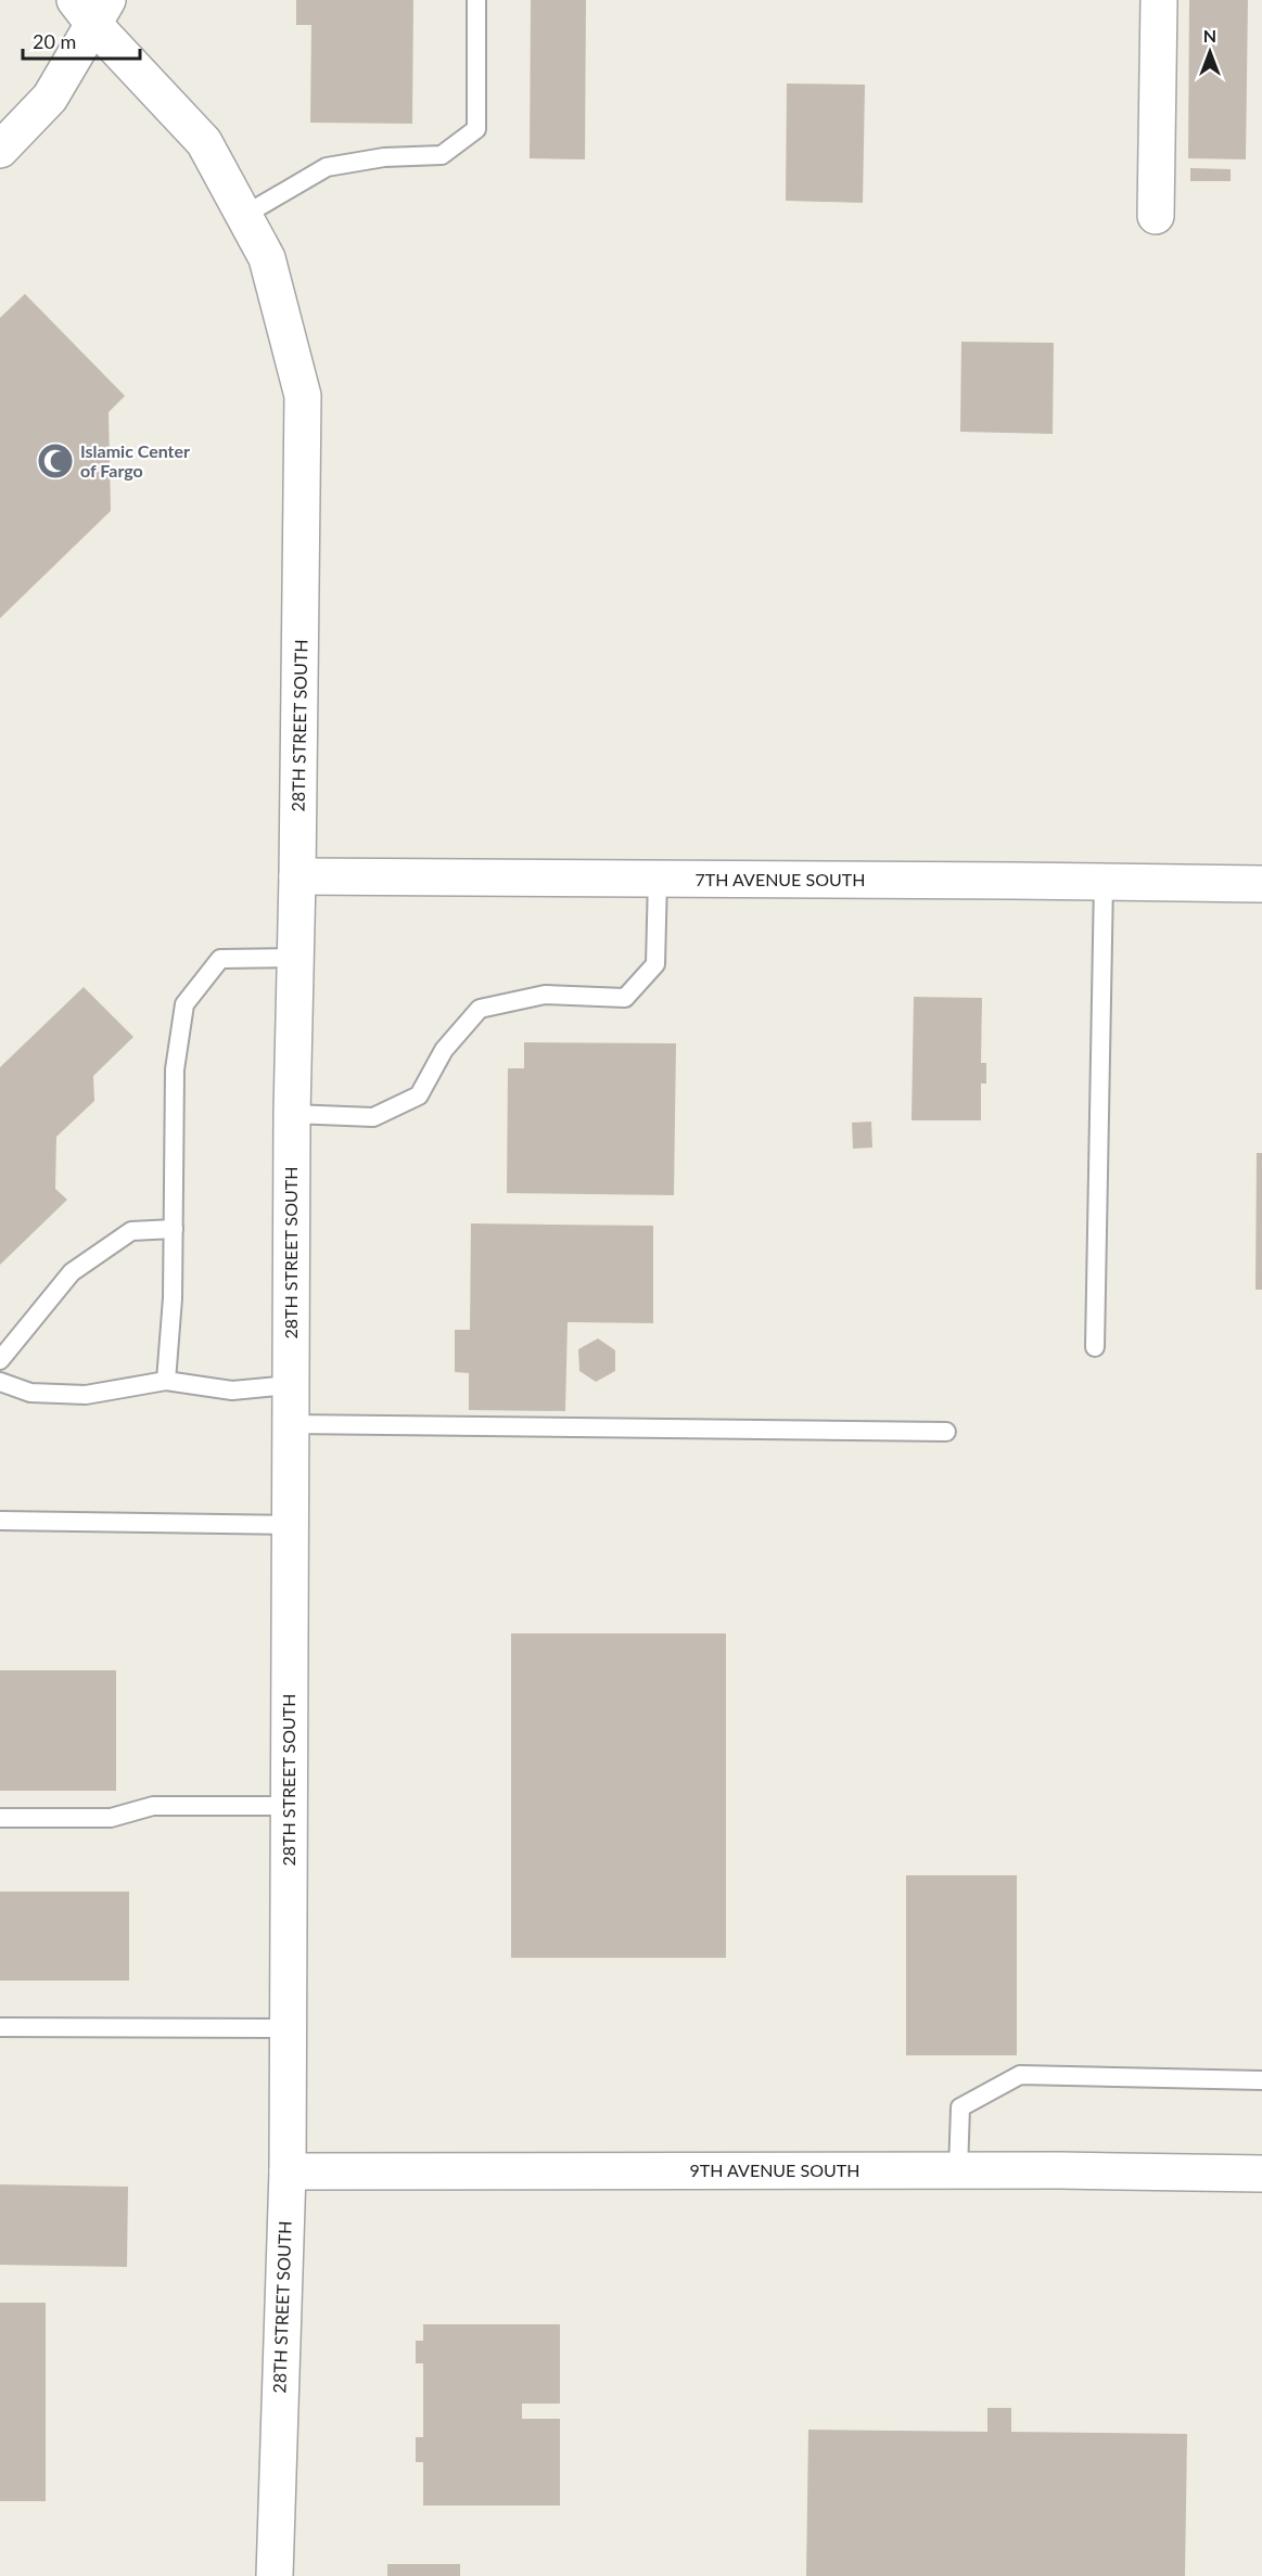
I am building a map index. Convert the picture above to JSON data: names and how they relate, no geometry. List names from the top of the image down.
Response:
{
  "streets": {
    "street": ["28TH STREET SOUTH", "7TH AVENUE SOUTH", "9TH AVENUE SOUTH"]
  },
  "crossings": [
    ["28TH STREET SOUTH", "7TH AVENUE SOUTH"],
    ["28TH STREET SOUTH", "9TH AVENUE SOUTH"]
  ],
  "places": {
    "mosque": ["Islamic Center of Fargo"]
  },
  "scale_bar": "20 m",
  "north": "top"
}
